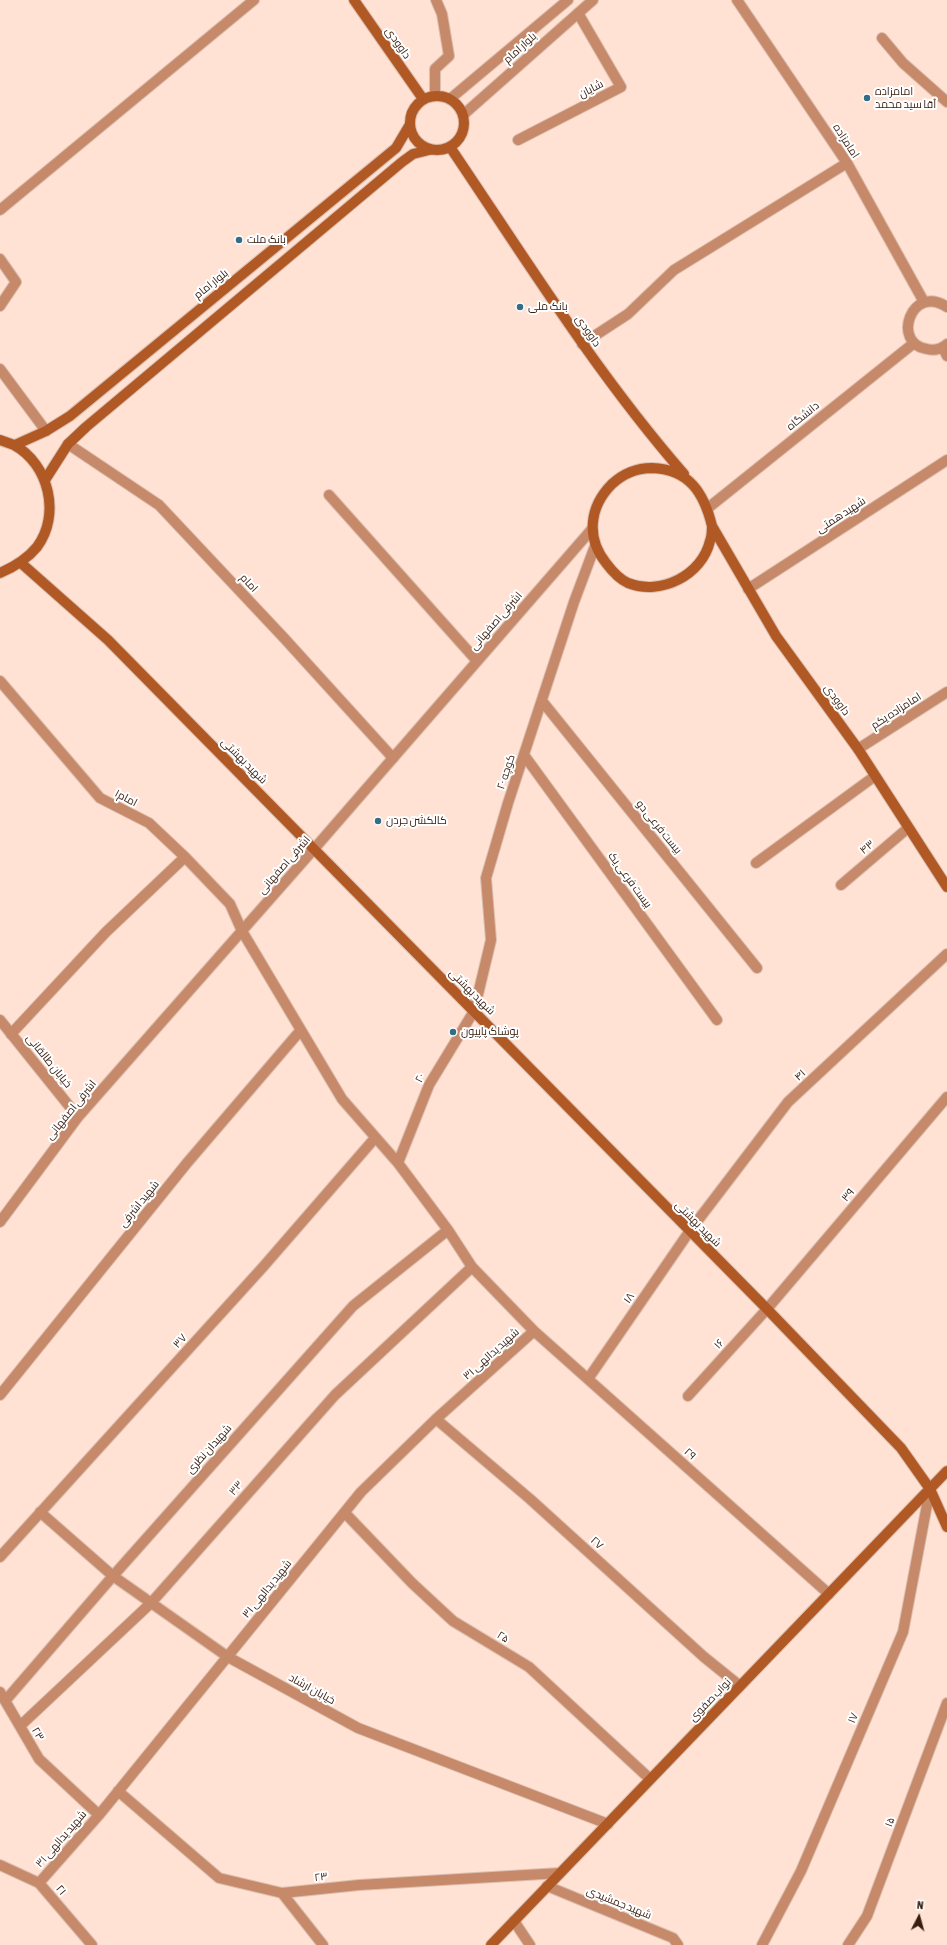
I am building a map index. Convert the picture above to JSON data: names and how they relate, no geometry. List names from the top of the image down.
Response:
{
  "streets": {
    "main road": [
      "داوودی",
      "بلوار امام",
      "شهید بهشتی",
      "نواب صفوی"
    ],
    "street": [
      "شایان",
      "امامزاده",
      "دانشگاه",
      "شهید همتی",
      "امام",
      "اشرفی اصفهانی",
      "امامزاده یکم",
      "کوچه ۲۰",
      "امام۱",
      "بیست فرعی دو",
      "۴۳",
      "بیست فرعی یک",
      "خیابان طالقانی",
      "۴۱",
      "۲۰",
      "۳۹",
      "شهید اشرفی",
      "۱۸",
      "۳۷",
      "۱۶",
      "۳۱ شهید یدالهی",
      "شهیدان نظری",
      "۲۹",
      "۳۳",
      "۲۷",
      "۲۵",
      "خیابان ارشاد",
      "۱۷",
      "۲۳",
      "۱۵",
      "۲۱",
      "شهید جمشیدی"
    ]
  },
  "crossings": [
    ["داوودی", "بلوار امام"],
    ["داوودی", "دانشگاه"],
    ["داوودی", "شهید همتی"],
    ["داوودی", "اشرفی اصفهانی"],
    ["داوودی", "امامزاده یکم"],
    ["داوودی", "کوچه ۲۰"],
    ["داوودی", "۴۳"],
    ["بلوار امام", "شایان"],
    ["دانشگاه", "اشرفی اصفهانی"],
    ["دانشگاه", "کوچه ۲۰"],
    ["امام", "اشرفی اصفهانی"],
    ["اشرفی اصفهانی", "شهید بهشتی"],
    ["اشرفی اصفهانی", "کوچه ۲۰"],
    ["اشرفی اصفهانی", "امام۱"],
    ["اشرفی اصفهانی", "خیابان طالقانی"],
    ["شهید بهشتی", "کوچه ۲۰"],
    ["شهید بهشتی", "۴۱"],
    ["شهید بهشتی", "۲۰"],
    ["شهید بهشتی", "۳۹"],
    ["شهید بهشتی", "۱۸"],
    ["شهید بهشتی", "۱۶"],
    ["شهید بهشتی", "نواب صفوی"],
    ["شهید بهشتی", "۱۷"],
    ["کوچه ۲۰", "بیست فرعی دو"],
    ["کوچه ۲۰", "بیست فرعی یک"],
    ["کوچه ۲۰", "۲۰"],
    ["امام۱", "شهید اشرفی"],
    ["امام۱", "۳۷"],
    ["امام۱", "۲۹"],
    ["۴۱", "۱۸"],
    ["۲۰", "۲۹"],
    ["۳۹", "۱۶"],
    ["۱۸", "۲۹"],
    ["۳۷", "۲۹"],
    ["۳۷", "خیابان ارشاد"],
    ["۳۱ شهید یدالهی", "۲۹"],
    ["۳۱ شهید یدالهی", "۲۷"],
    ["۳۱ شهید یدالهی", "۲۵"],
    ["۳۱ شهید یدالهی", "خیابان ارشاد"],
    ["۳۱ شهید یدالهی", "۲۳"],
    ["۳۱ شهید یدالهی", "۲۱"],
    ["شهیدان نظری", "۲۹"],
    ["شهیدان نظری", "خیابان ارشاد"],
    ["شهیدان نظری", "۲۳"],
    ["۲۹", "۳۳"],
    ["۲۹", "نواب صفوی"],
    ["۳۳", "خیابان ارشاد"],
    ["۳۳", "۲۳"],
    ["۲۷", "نواب صفوی"],
    ["۲۵", "نواب صفوی"],
    ["خیابان ارشاد", "نواب صفوی"],
    ["نواب صفوی", "۱۷"],
    ["نواب صفوی", "۲۳"],
    ["نواب صفوی", "شهید جمشیدی"]
  ],
  "places": [
    "امامزاده آقا سید محمد",
    "بانک ملت",
    "بانک ملی",
    "کالکشن جردن",
    "پوشاک پاپیون"
  ],
  "north": "top"
}
